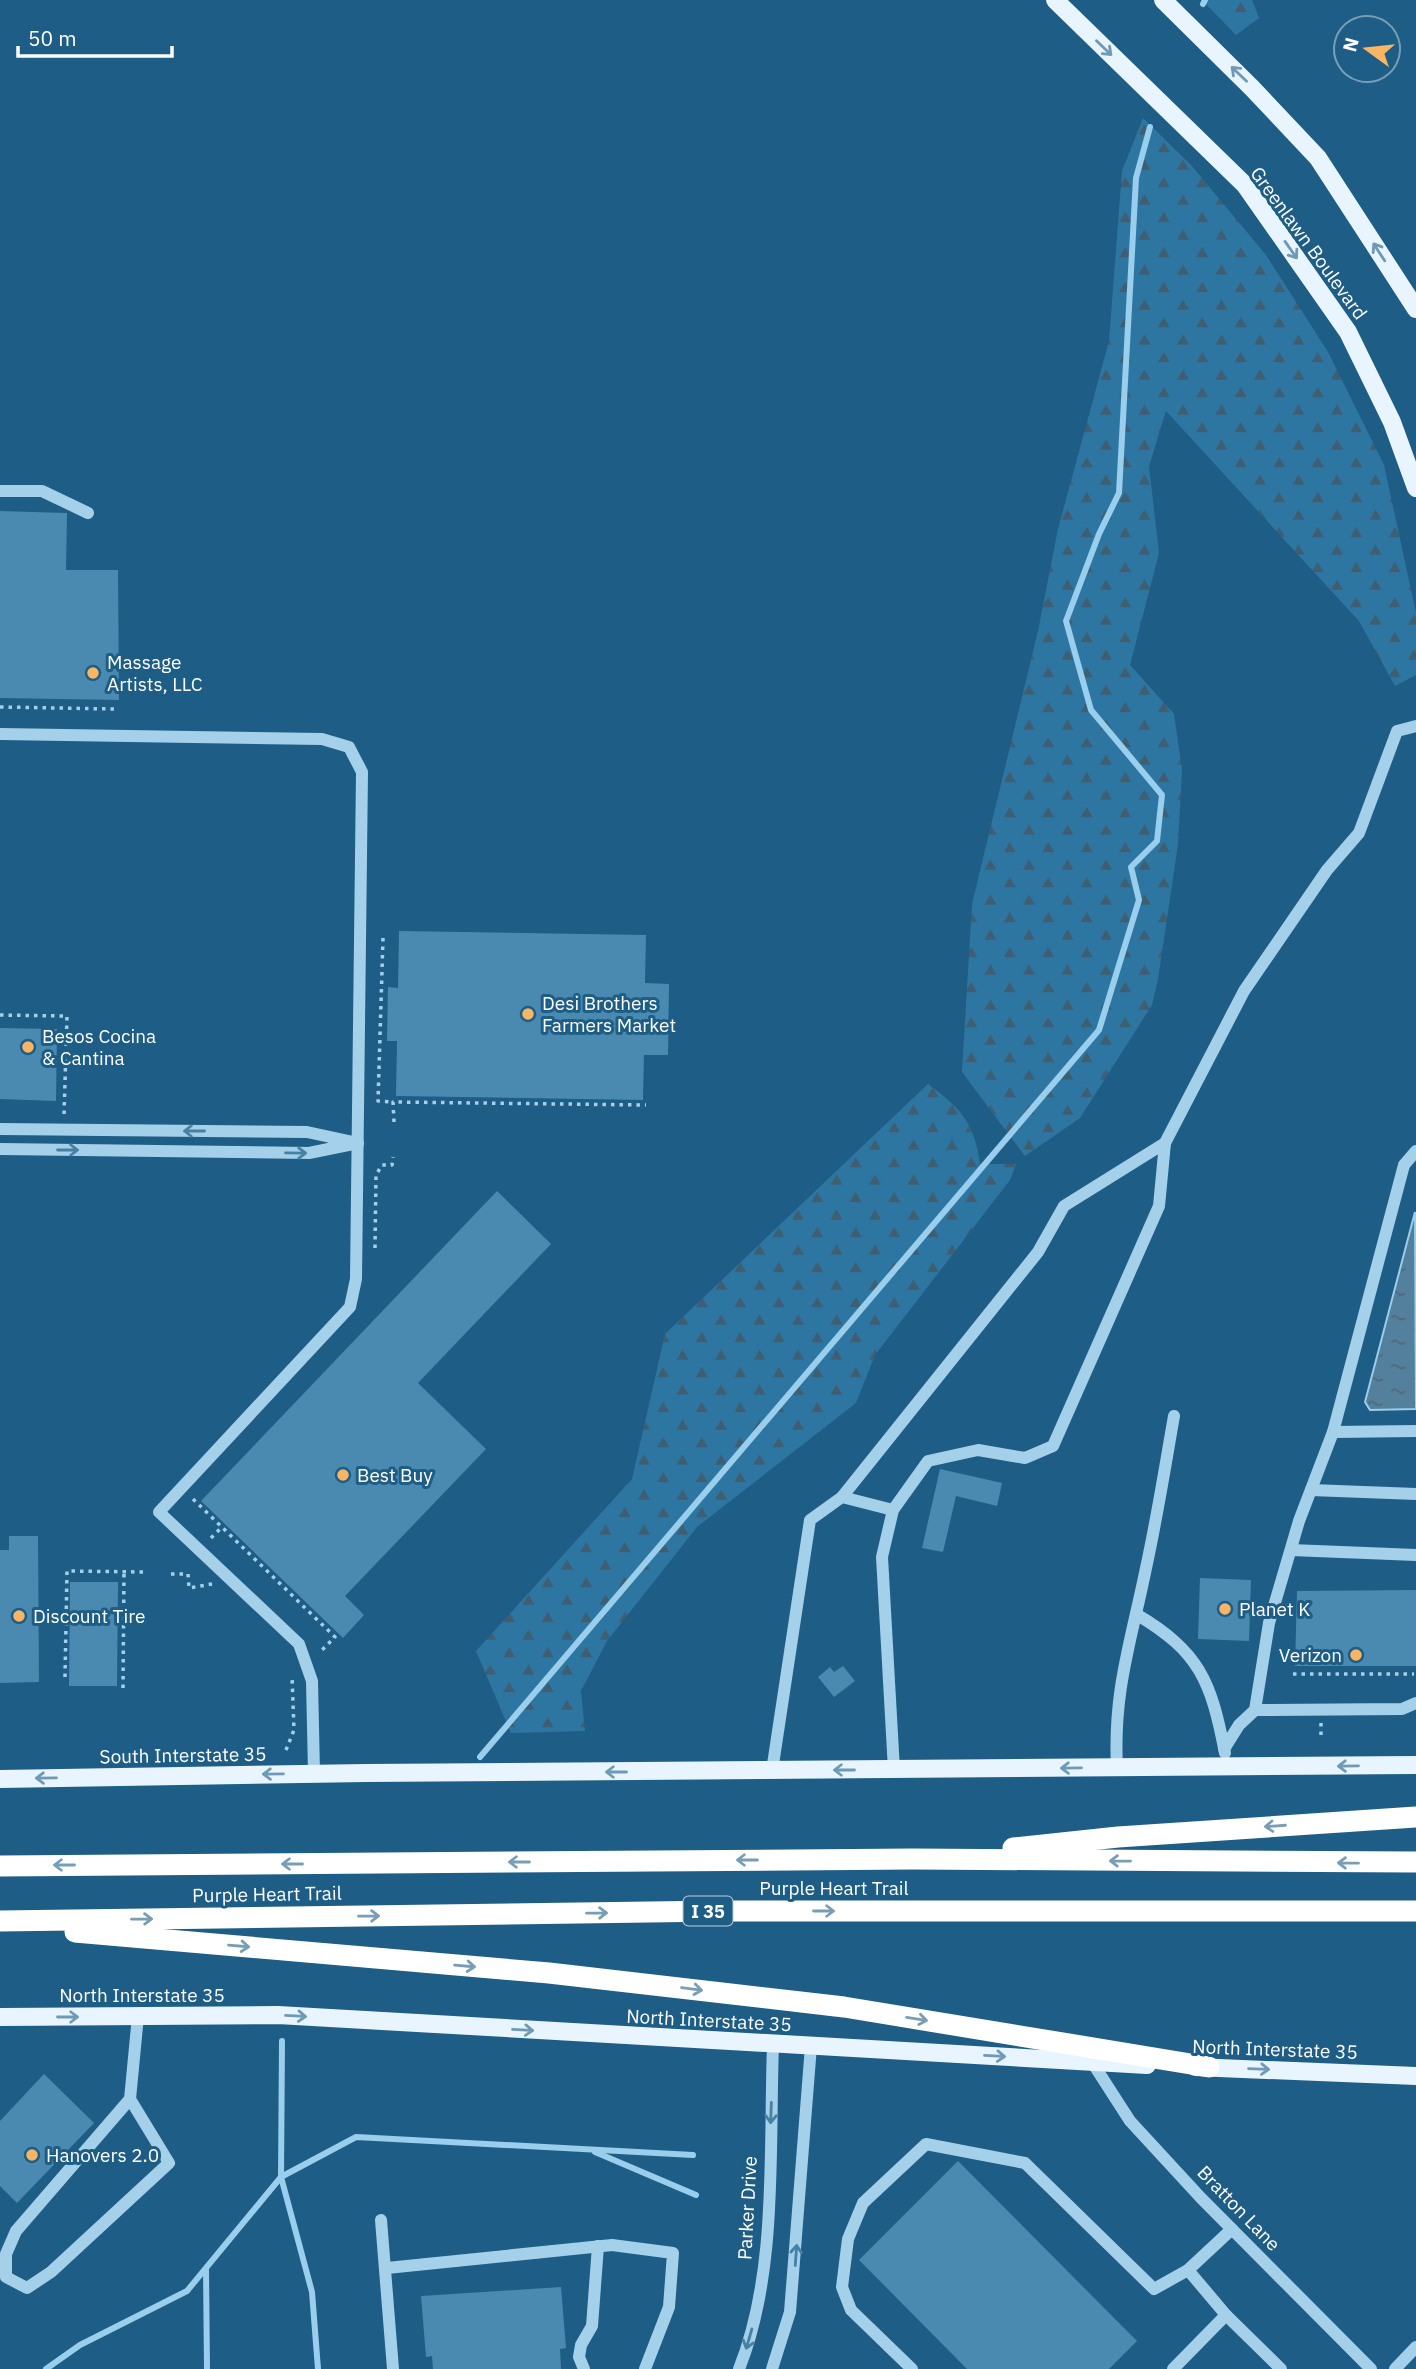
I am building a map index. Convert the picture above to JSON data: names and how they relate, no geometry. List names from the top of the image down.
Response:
{
  "streets": {
    "highway": ["Purple Heart Trail", "I 35"],
    "main road": ["Greenlawn Boulevard", "South Interstate 35", "North Interstate 35"],
    "street": ["Parker Drive", "Bratton Lane"]
  },
  "crossings": [
    ["North Interstate 35", "Parker Drive"],
    ["North Interstate 35", "Bratton Lane"]
  ],
  "one_way": ["South Interstate 35", "North Interstate 35"],
  "places": [
    "Massage Artists, LLC",
    "Desi Brothers Farmers Market",
    "Besos Cocina & Cantina",
    "Best Buy",
    "Planet K",
    "Discount Tire",
    "Verizon",
    "Hanovers 2.0"
  ],
  "scale_bar": "50 m",
  "north": "left"
}
